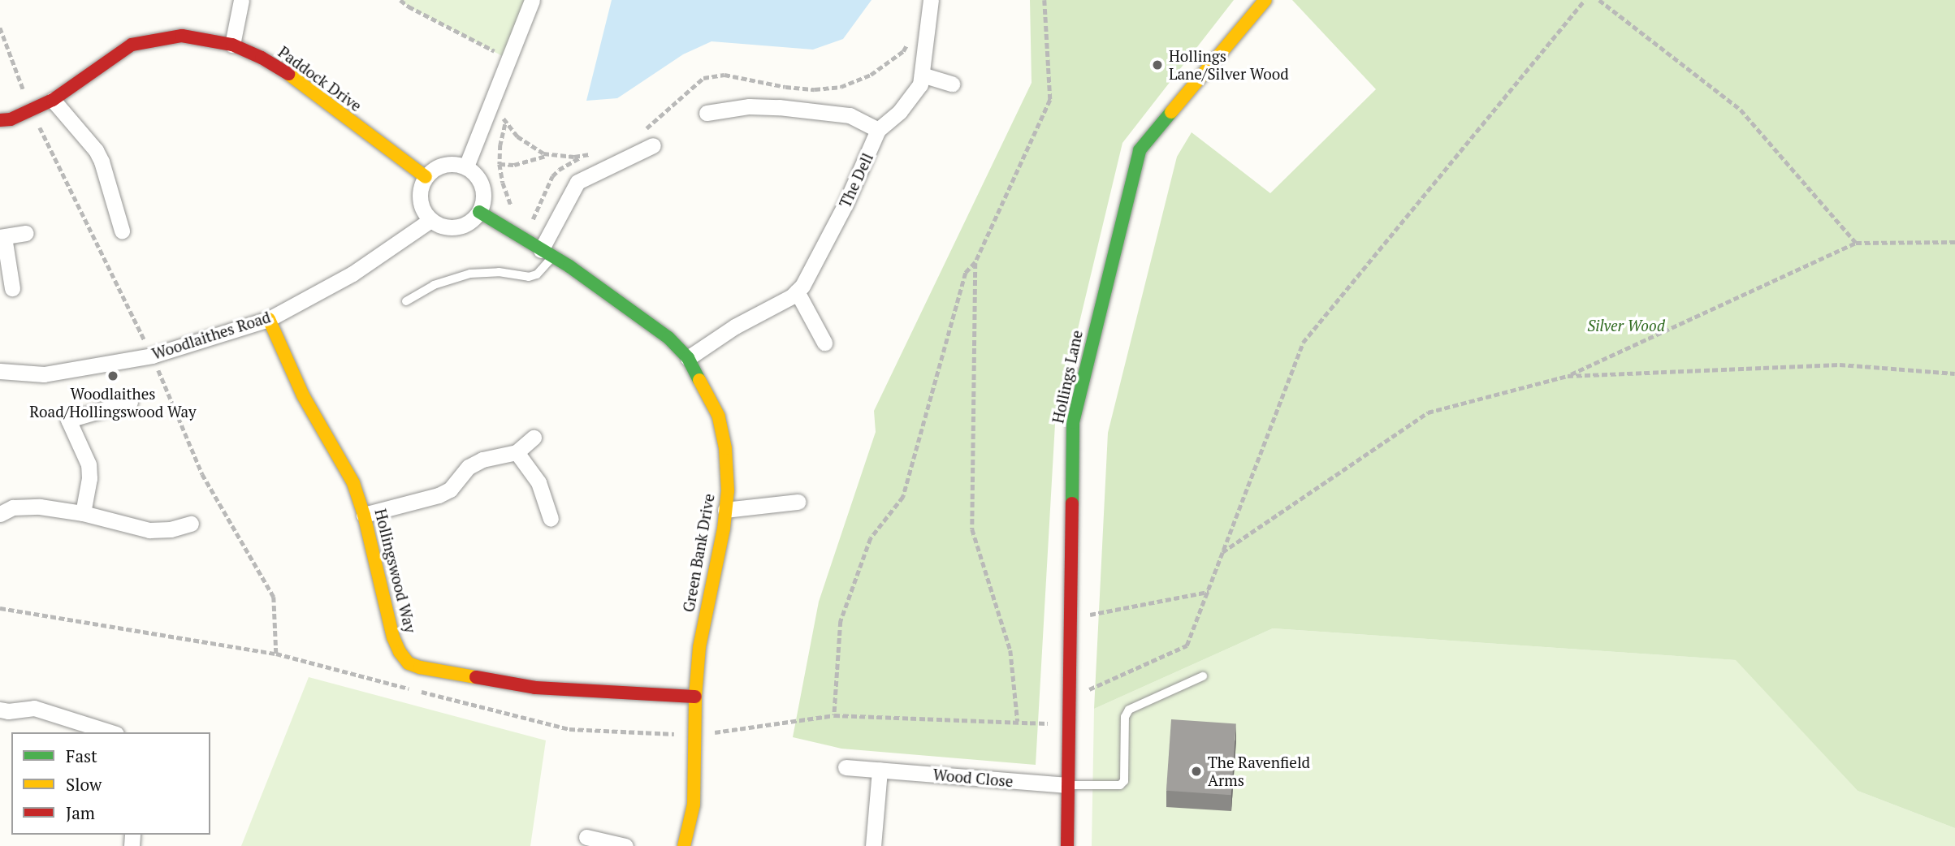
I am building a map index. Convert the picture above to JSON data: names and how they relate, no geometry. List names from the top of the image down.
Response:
{
  "streets": {
    "street": [
      "Paddock Drive",
      "The Dell",
      "Woodlaithes Road",
      "Hollings Lane",
      "Green Bank Drive",
      "Hollingswood Way",
      "Wood Close"
    ]
  },
  "crossings": [
    ["Paddock Drive", "Woodlaithes Road"],
    ["Paddock Drive", "Green Bank Drive"],
    ["The Dell", "Green Bank Drive"],
    ["Woodlaithes Road", "Green Bank Drive"],
    ["Woodlaithes Road", "Hollingswood Way"],
    ["Hollings Lane", "Wood Close"],
    ["Green Bank Drive", "Hollingswood Way"]
  ],
  "parks": ["Silver Wood"],
  "places": ["Hollings Lane/Silver Wood", "Woodlaithes Road/Hollingswood Way", "The Ravenfield Arms"],
  "legend": ["Fast", "Slow", "Jam"]
}
